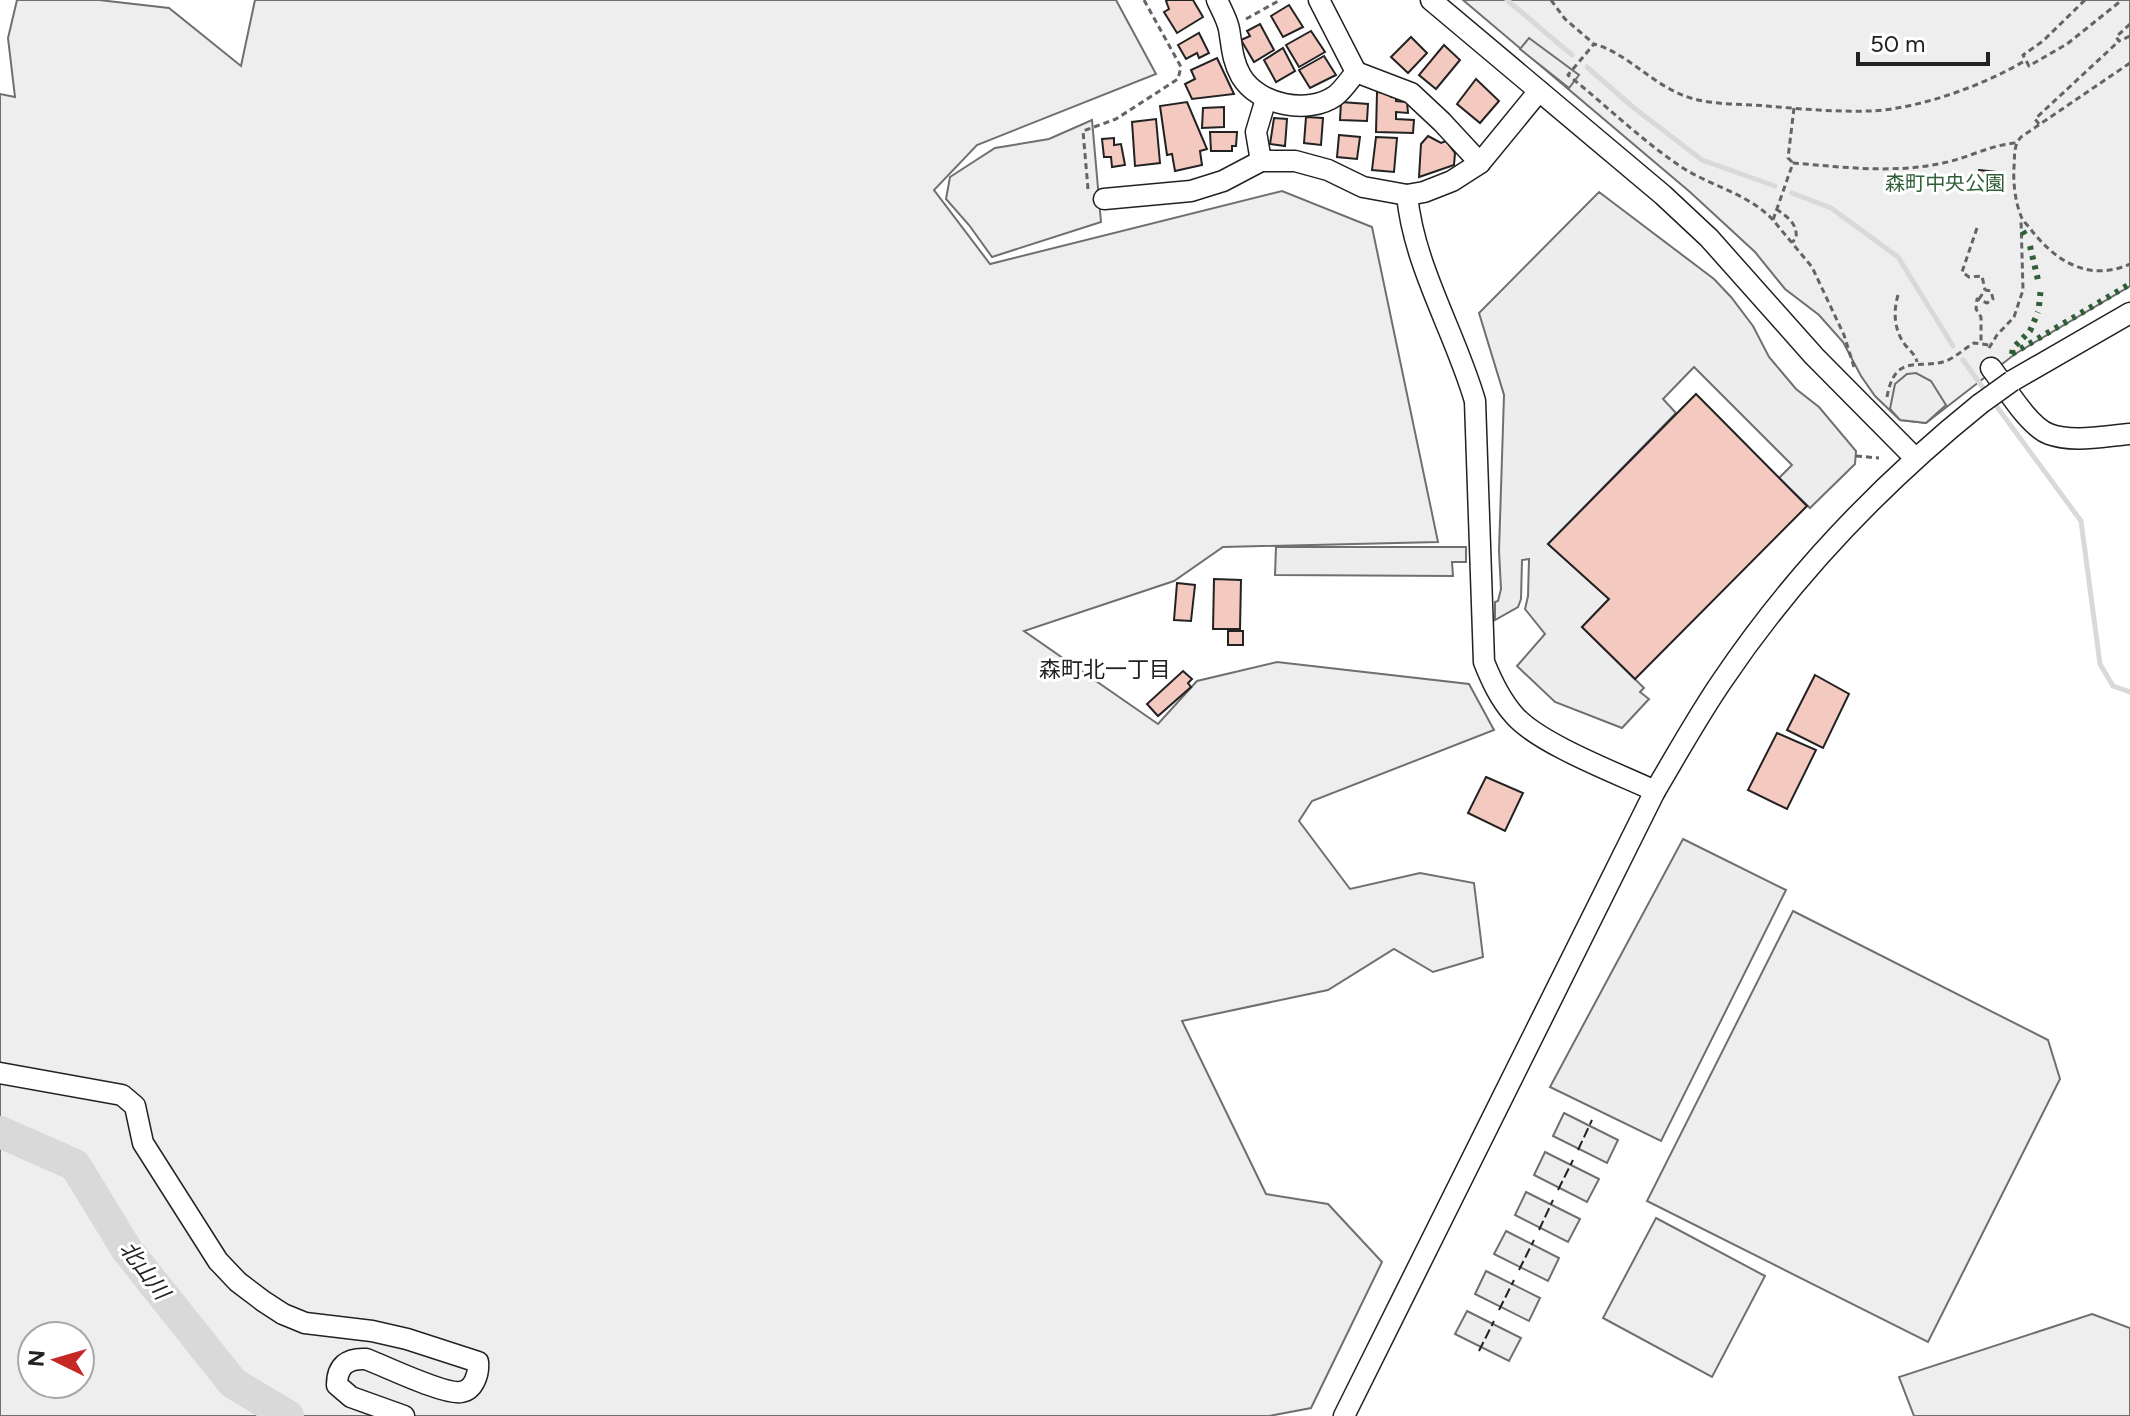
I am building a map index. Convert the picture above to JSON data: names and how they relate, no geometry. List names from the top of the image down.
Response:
{
  "districts": ["森町北一丁目"],
  "water": ["北山川"],
  "parks": ["森町中央公園"],
  "scale_bar": "50 m",
  "north": "left"
}
